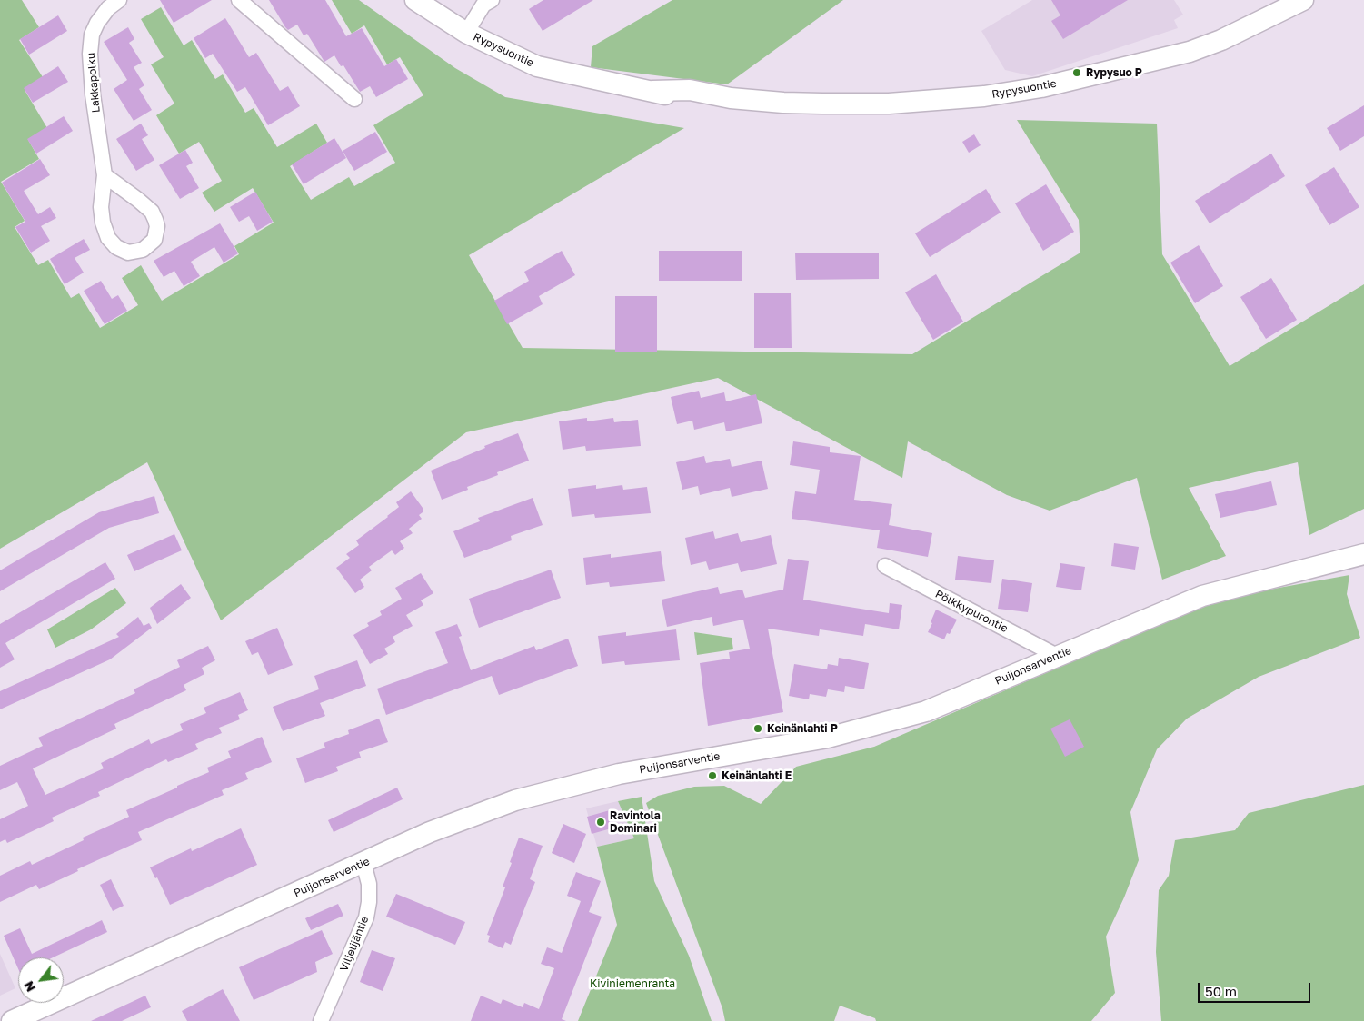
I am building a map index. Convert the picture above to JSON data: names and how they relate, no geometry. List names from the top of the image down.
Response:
{
  "streets": {
    "main road": ["Rypysuontie", "Puijonsarventie"],
    "street": ["Lakkapolku", "Pölkkypurontie", "Viljelijäntie"]
  },
  "crossings": [
    ["Pölkkypurontie", "Puijonsarventie"],
    ["Puijonsarventie", "Viljelijäntie"]
  ],
  "parks": ["Kiviniemenranta"],
  "places": [
    "Rypysuo P",
    "Keinänlahti P",
    "Keinänlahti E",
    "Ravintola Dominari"
  ],
  "scale_bar": "50 m",
  "north": "bottom left"
}
